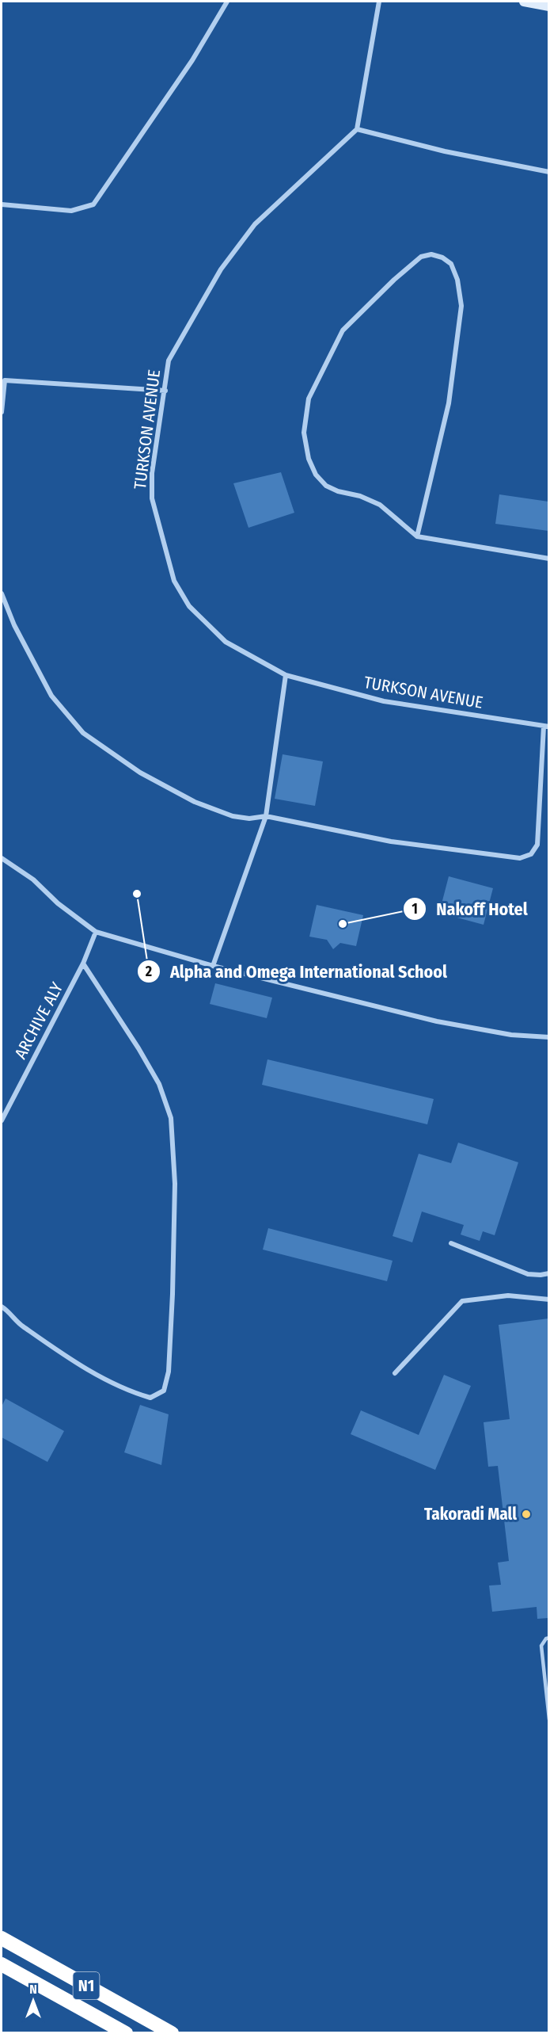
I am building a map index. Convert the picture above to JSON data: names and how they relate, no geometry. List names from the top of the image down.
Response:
{
  "streets": {
    "highway": ["N1"],
    "street": ["TURKSON AVENUE", "ARCHIVE ALY"]
  },
  "places": ["Alpha and Omega International School", "Nakoff Hotel", "Takoradi Mall"],
  "north": "top"
}
